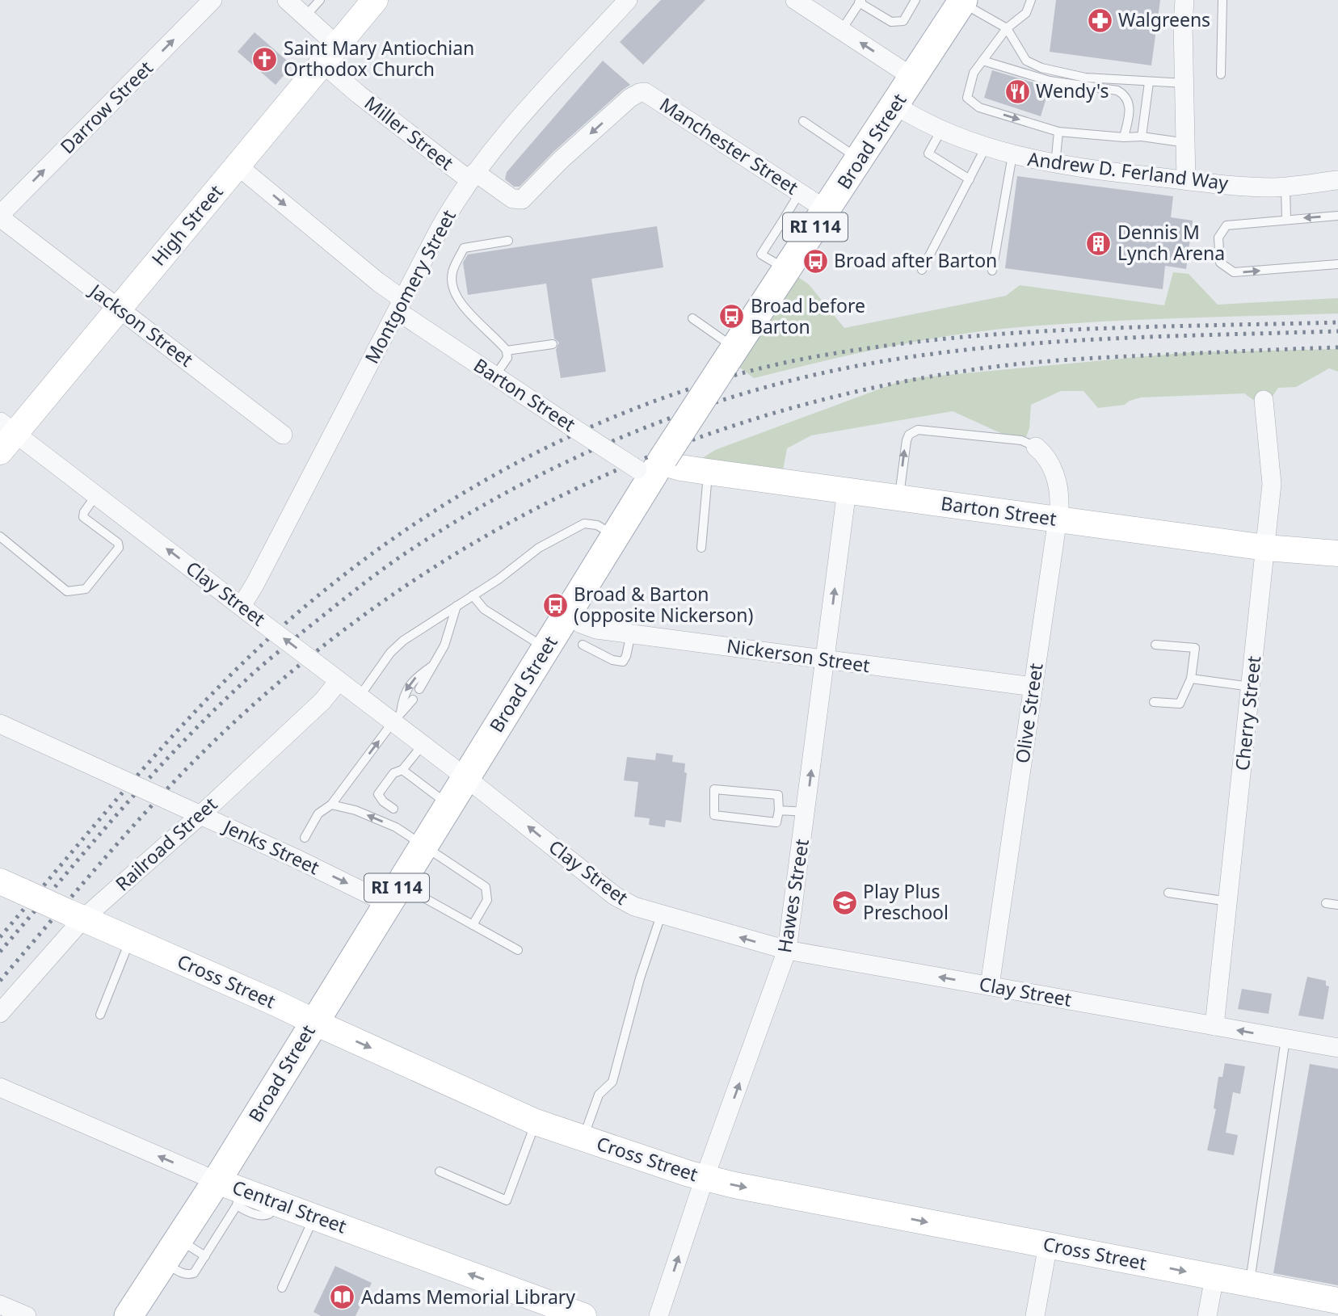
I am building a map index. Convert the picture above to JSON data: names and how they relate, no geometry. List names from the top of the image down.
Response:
{
  "streets": {
    "main road": [
      "Broad Street",
      "High Street",
      "RI 114",
      "Barton Street",
      "Cross Street",
      "Central Street"
    ],
    "street": [
      "Darrow Street",
      "Miller Street",
      "Manchester Street",
      "Andrew D. Ferland Way",
      "Montgomery Street",
      "Jackson Street",
      "Clay Street",
      "Nickerson Street",
      "Olive Street",
      "Cherry Street",
      "Railroad Street",
      "Jenks Street",
      "Hawes Street"
    ]
  },
  "crossings": [
    ["Darrow Street", "Jackson Street"],
    ["Miller Street", "Manchester Street"],
    ["Miller Street", "High Street"],
    ["Miller Street", "Montgomery Street"],
    ["Broad Street", "Manchester Street"],
    ["Broad Street", "Andrew D. Ferland Way"],
    ["Broad Street", "Barton Street"],
    ["Broad Street", "Clay Street"],
    ["Broad Street", "Nickerson Street"],
    ["Broad Street", "Jenks Street"],
    ["Broad Street", "Cross Street"],
    ["Broad Street", "Central Street"],
    ["Manchester Street", "Montgomery Street"],
    ["High Street", "Jackson Street"],
    ["High Street", "Barton Street"],
    ["High Street", "Clay Street"],
    ["Montgomery Street", "Barton Street"],
    ["Montgomery Street", "Clay Street"],
    ["Barton Street", "Olive Street"],
    ["Barton Street", "Cherry Street"],
    ["Barton Street", "Hawes Street"],
    ["Clay Street", "Olive Street"],
    ["Clay Street", "Cherry Street"],
    ["Clay Street", "Railroad Street"],
    ["Clay Street", "Hawes Street"],
    ["Nickerson Street", "Olive Street"],
    ["Nickerson Street", "Hawes Street"],
    ["Railroad Street", "Jenks Street"],
    ["Railroad Street", "Cross Street"],
    ["Hawes Street", "Cross Street"]
  ],
  "one_way": [
    "Darrow Street",
    "Manchester Street",
    "Clay Street",
    "Jenks Street",
    "Hawes Street",
    "Cross Street",
    "Central Street"
  ],
  "places": {
    "pharmacy": ["Walgreens"],
    "church": ["Saint Mary Antiochian Orthodox Church"],
    "restaurant": ["Wendy's"],
    "building": ["Dennis M Lynch Arena"],
    "bus stop": ["Broad after Barton", "Broad before Barton", "Broad & Barton (opposite Nickerson)"],
    "school or university": ["Play Plus Preschool"],
    "library": ["Adams Memorial Library"]
  }
}
